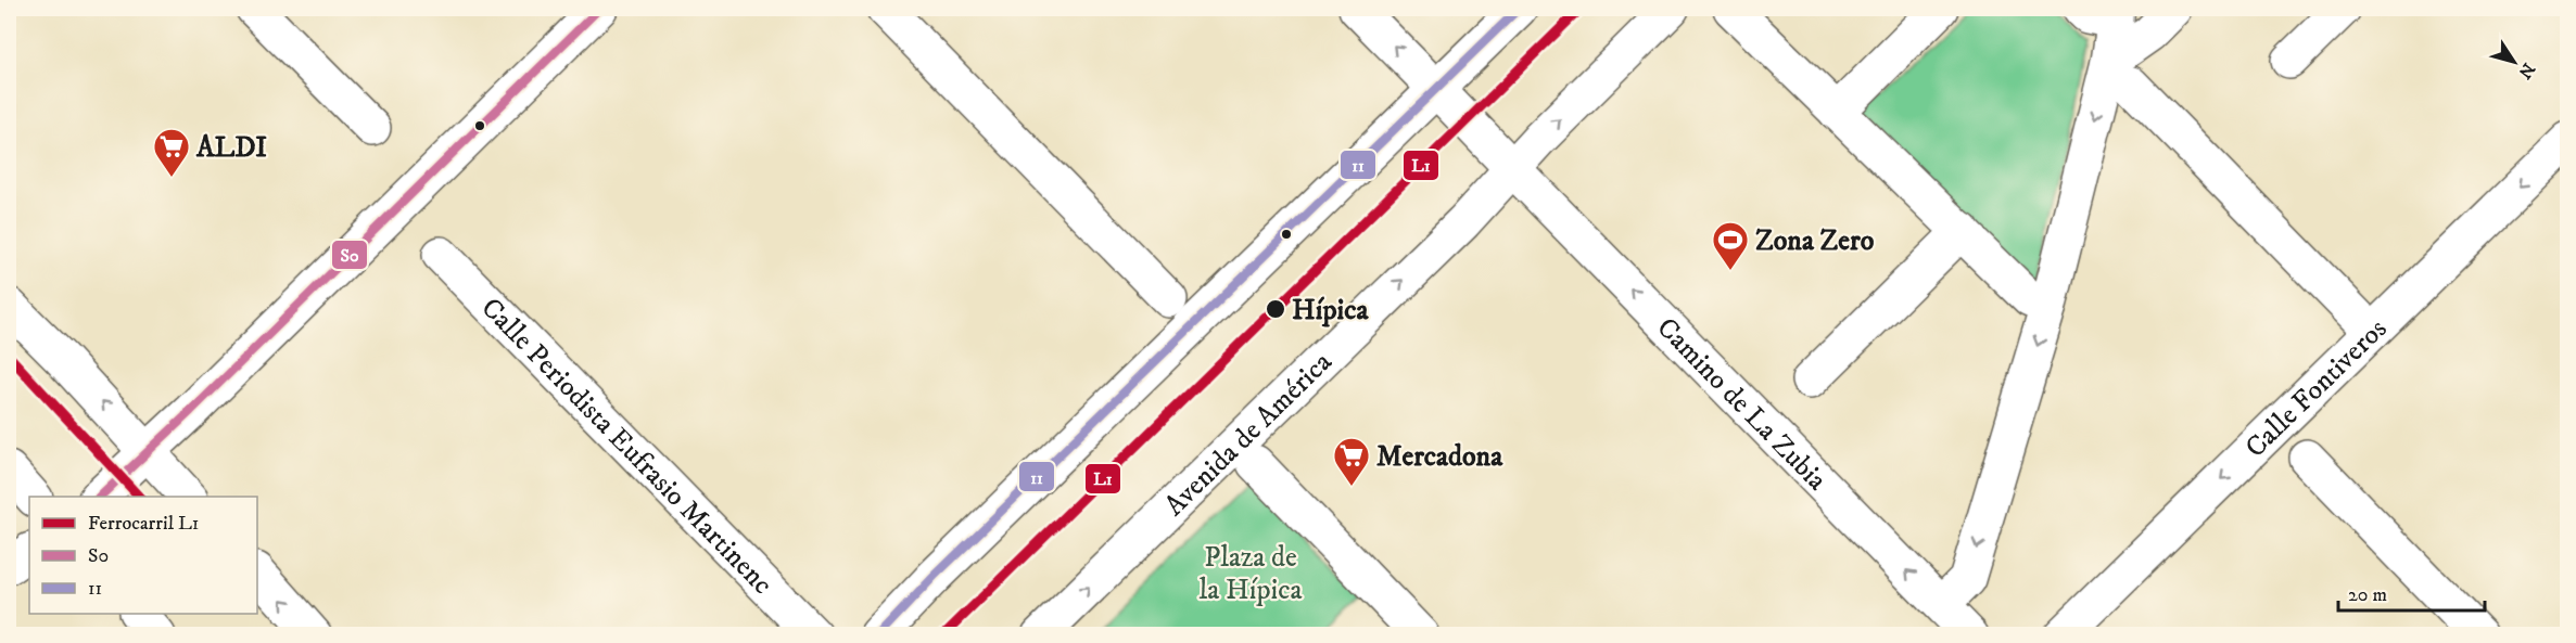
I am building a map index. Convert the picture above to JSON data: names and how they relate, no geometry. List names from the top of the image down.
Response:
{
  "streets": {
    "street": [
      "Calle Fontiveros",
      "Camino de La Zubia",
      "Avenida de América",
      "Calle Periodista Eufrasio Martinenc"
    ]
  },
  "crossings": [
    ["Camino de La Zubia", "Avenida de América"]
  ],
  "one_way": ["Calle Fontiveros"],
  "parks": ["Plaza de la Hípica"],
  "places": {
    "supermarket": ["ALDI", "Mercadona"],
    "sports": ["Zona Zero"],
    "other": ["Hípica"]
  },
  "lines": ["rail line L1", "transit line S0", "transit line 11"],
  "legend": ["Ferrocarril L1", "S0", "11"],
  "scale_bar": "20 m",
  "north": "bottom right"
}
